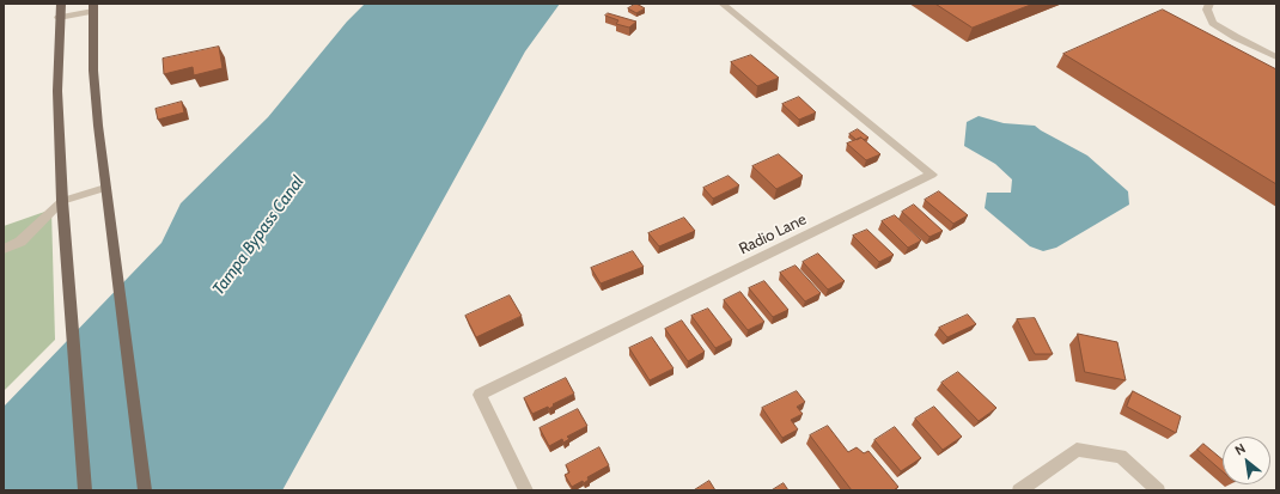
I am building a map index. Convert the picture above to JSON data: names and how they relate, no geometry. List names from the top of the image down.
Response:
{
  "streets": {
    "street": ["Radio Lane"]
  },
  "water": ["Tampa Bypass Canal"],
  "north": "top left"
}
